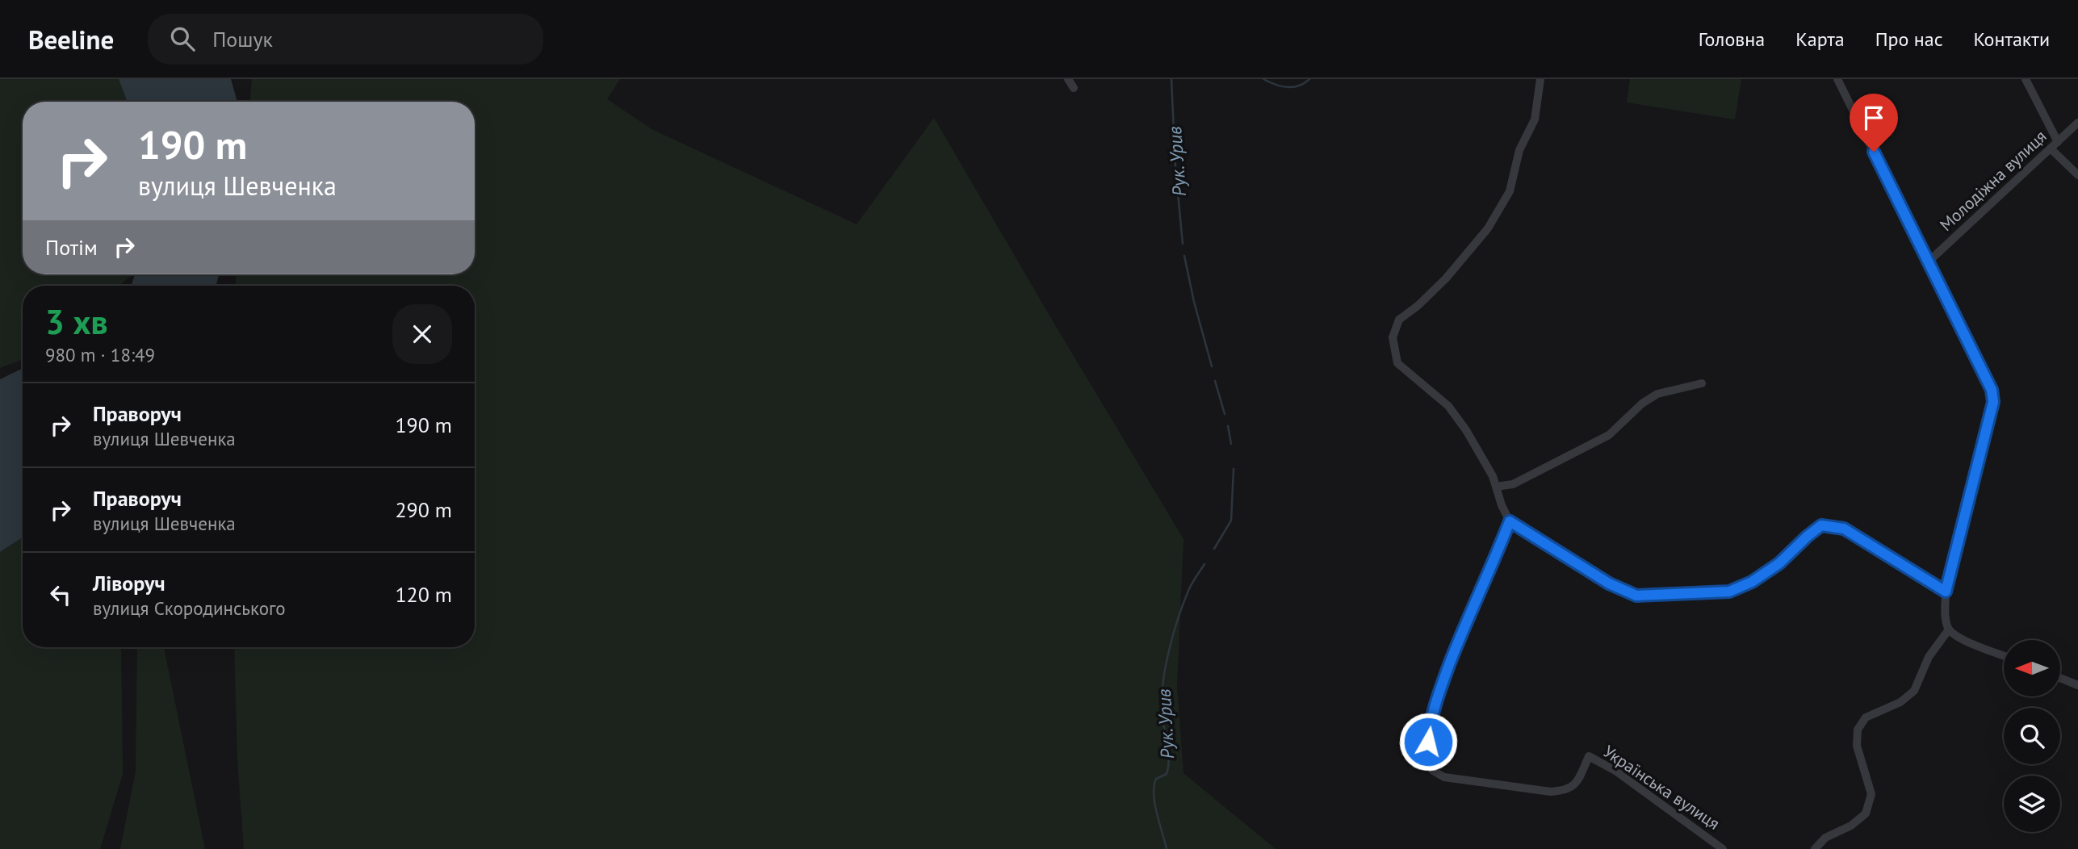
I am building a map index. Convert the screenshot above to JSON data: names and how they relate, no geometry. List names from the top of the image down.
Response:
{
  "streets": {
    "street": ["Молодіжна вулиця", "Українська вулиця"]
  },
  "water": ["Рук. Урив"],
  "north": "left",
  "page": {
    "header": "Beeline",
    "search": "Пошук",
    "nav": [
      "Головна",
      "Карта",
      "Про нас",
      "Контакти"
    ],
    "turn": ["190 m", "вулиця Шевченка"],
    "then": "Потім",
    "heading": ["3 хв", "980 m · 18:49"],
    "list": [
      {
        "name": "Праворуч",
        "note": "вулиця Шевченка",
        "value": "190 m"
      },
      {
        "name": "Праворуч",
        "note": "вулиця Шевченка",
        "value": "290 m"
      },
      {
        "name": "Ліворуч",
        "note": "вулиця Скородинського",
        "value": "120 m"
      }
    ]
  }
}
